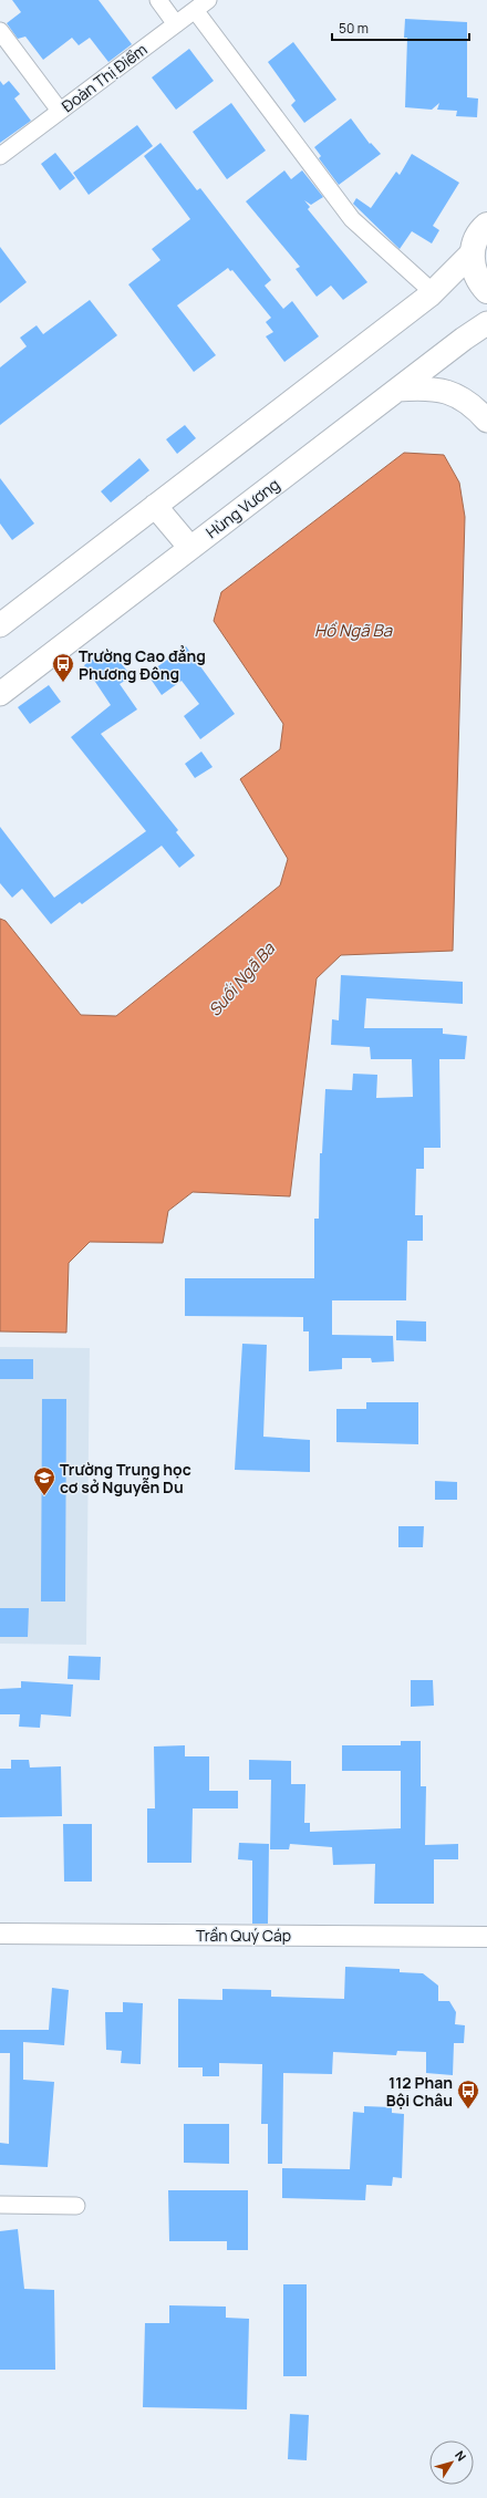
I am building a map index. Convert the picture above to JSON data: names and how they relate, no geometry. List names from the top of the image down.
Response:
{
  "streets": {
    "main road": ["Hùng Vương"],
    "street": ["Đoàn Thị Điểm", "Trần Quý Cáp"]
  },
  "water": ["Hồ Ngã Ba", "Suối Ngã Ba"],
  "places": {
    "bus stop": ["Trường Cao đẳng Phương Đông", "112 Phan Bội Châu"],
    "school or university": ["Trường Trung học cơ sở Nguyễn Du"]
  },
  "scale_bar": "50 m",
  "north": "top right"
}
